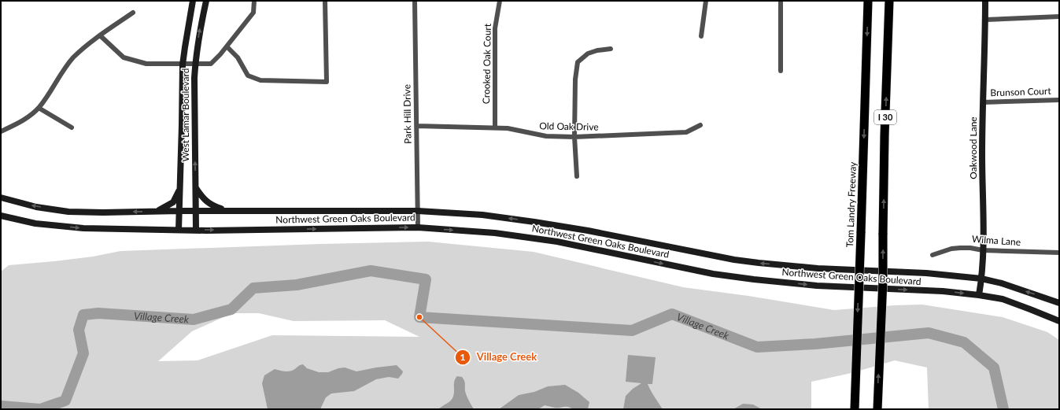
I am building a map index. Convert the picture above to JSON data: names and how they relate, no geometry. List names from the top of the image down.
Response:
{
  "streets": {
    "highway": ["I 30", "Tom Landry Freeway"],
    "main road": ["West Lamar Boulevard", "Oakwood Lane", "Northwest Green Oaks Boulevard"],
    "street": [
      "Crooked Oak Court",
      "Brunson Court",
      "Park Hill Drive",
      "Old Oak Drive",
      "Wilma Lane"
    ]
  },
  "crossings": [
    ["Crooked Oak Court", "Old Oak Drive"],
    ["Brunson Court", "Oakwood Lane"],
    ["Park Hill Drive", "Old Oak Drive"],
    ["Park Hill Drive", "Northwest Green Oaks Boulevard"],
    ["West Lamar Boulevard", "Northwest Green Oaks Boulevard"],
    ["Oakwood Lane", "Northwest Green Oaks Boulevard"],
    ["Oakwood Lane", "Wilma Lane"]
  ],
  "water": ["Village Creek"],
  "places": ["Village Creek"]
}
